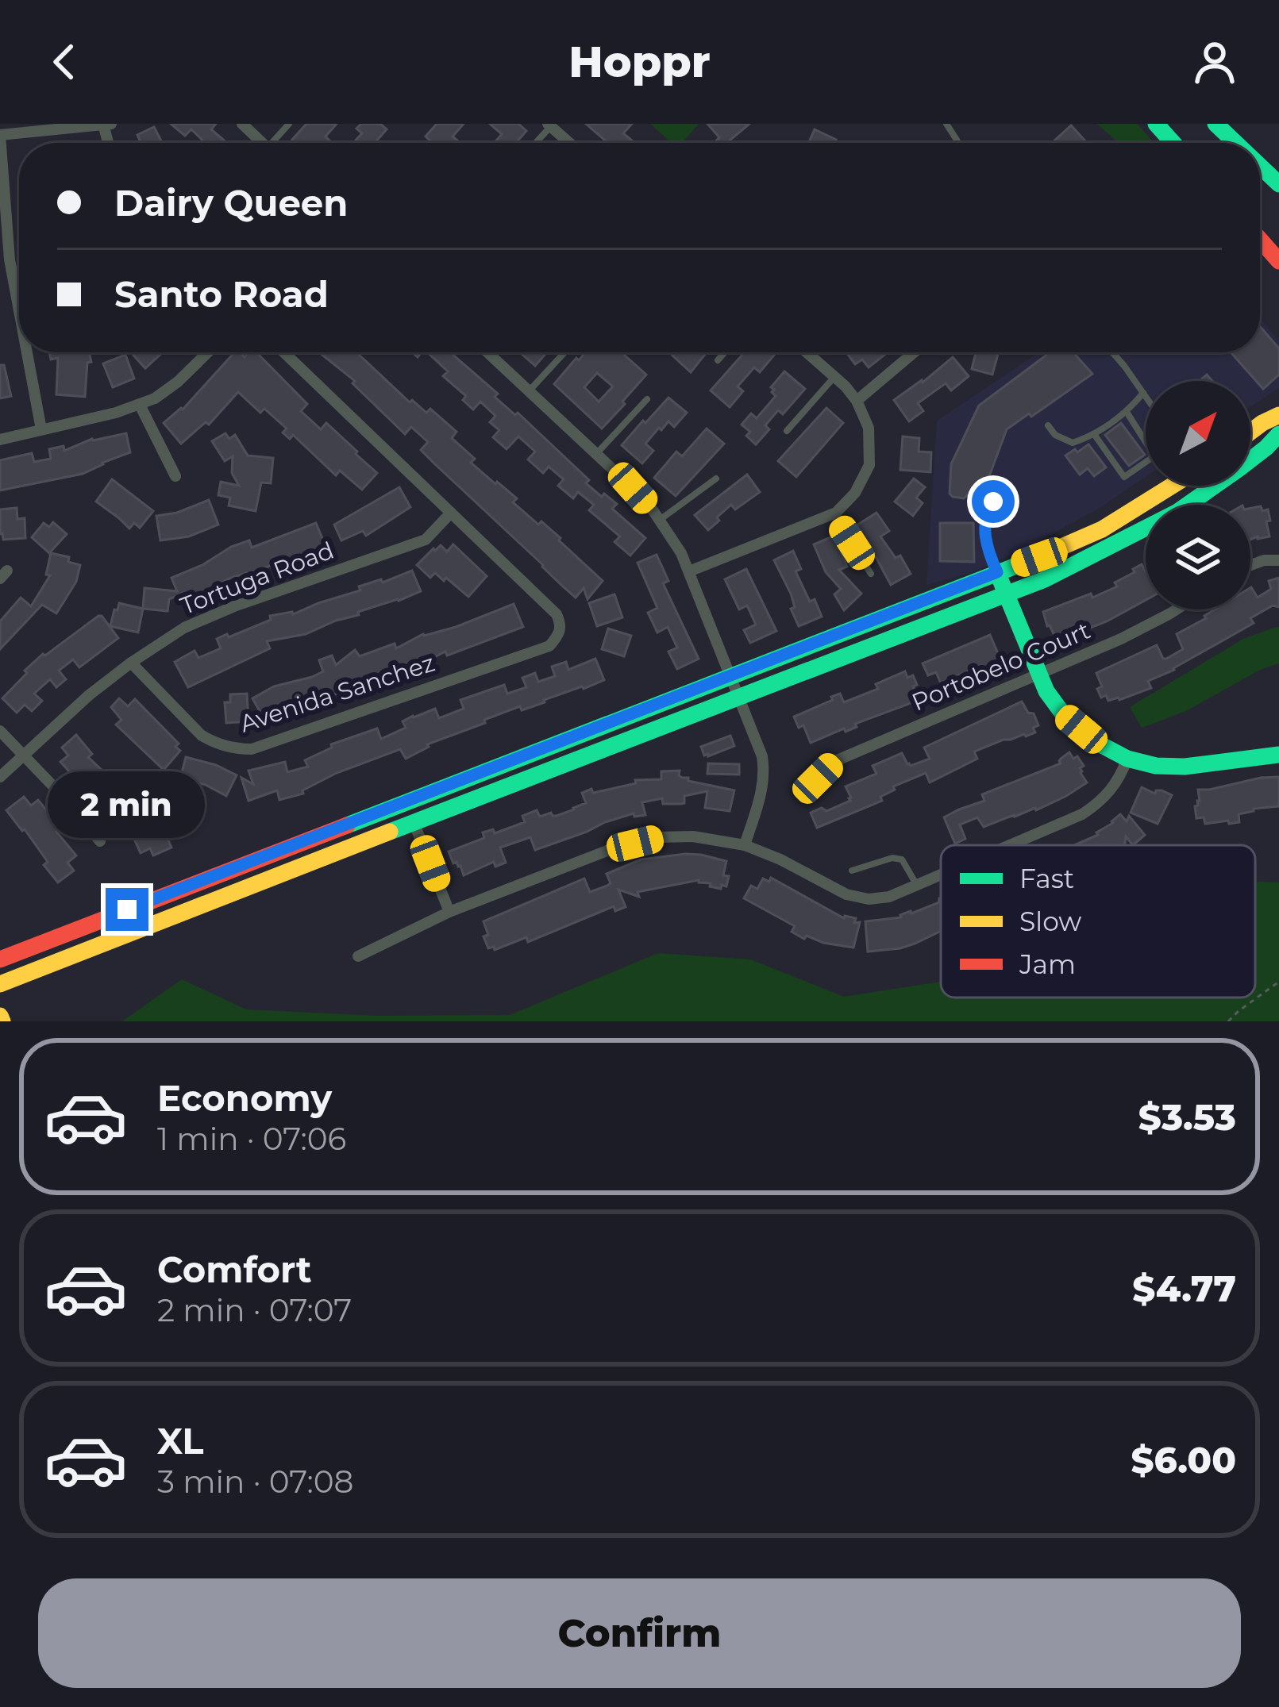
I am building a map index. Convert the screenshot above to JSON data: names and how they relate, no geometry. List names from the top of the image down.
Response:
{
  "streets": {
    "street": ["Tortuga Road", "Portobelo Court", "Avenida Sanchez"]
  },
  "crossings": [
    ["Tortuga Road", "Avenida Sanchez"]
  ],
  "legend": ["Fast", "Slow", "Jam"],
  "north": "top right",
  "page": {
    "header": "Hoppr",
    "banner": ["Dairy Queen", "Santo Road"],
    "bubble": "2 min",
    "list": [
      {
        "name": "Economy",
        "note": "1 min · 07:06",
        "value": "$3.53"
      },
      {
        "name": "Comfort",
        "note": "2 min · 07:07",
        "value": "$4.77"
      },
      {
        "name": "XL",
        "note": "3 min · 07:08",
        "value": "$6.00"
      }
    ],
    "buttons": "Confirm"
  }
}
